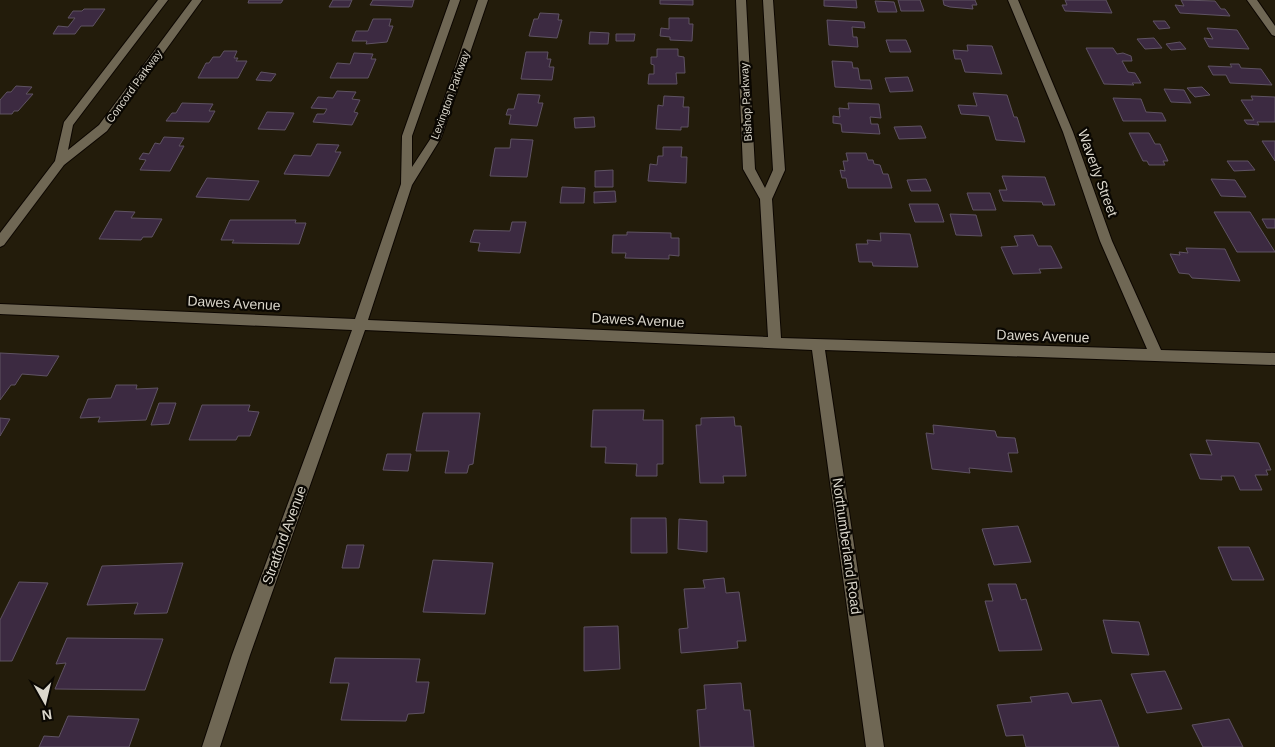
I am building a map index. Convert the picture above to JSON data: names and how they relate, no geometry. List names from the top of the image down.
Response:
{
  "streets": {
    "street": [
      "Concord Parkway",
      "Lexington Parkway",
      "Bishop Parkway",
      "Waverly Street",
      "Dawes Avenue",
      "Stratford Avenue",
      "Northumberland Road"
    ]
  },
  "crossings": [
    ["Lexington Parkway", "Dawes Avenue"],
    ["Lexington Parkway", "Stratford Avenue"],
    ["Bishop Parkway", "Dawes Avenue"],
    ["Waverly Street", "Dawes Avenue"],
    ["Dawes Avenue", "Stratford Avenue"],
    ["Dawes Avenue", "Northumberland Road"]
  ],
  "north": "bottom"
}
